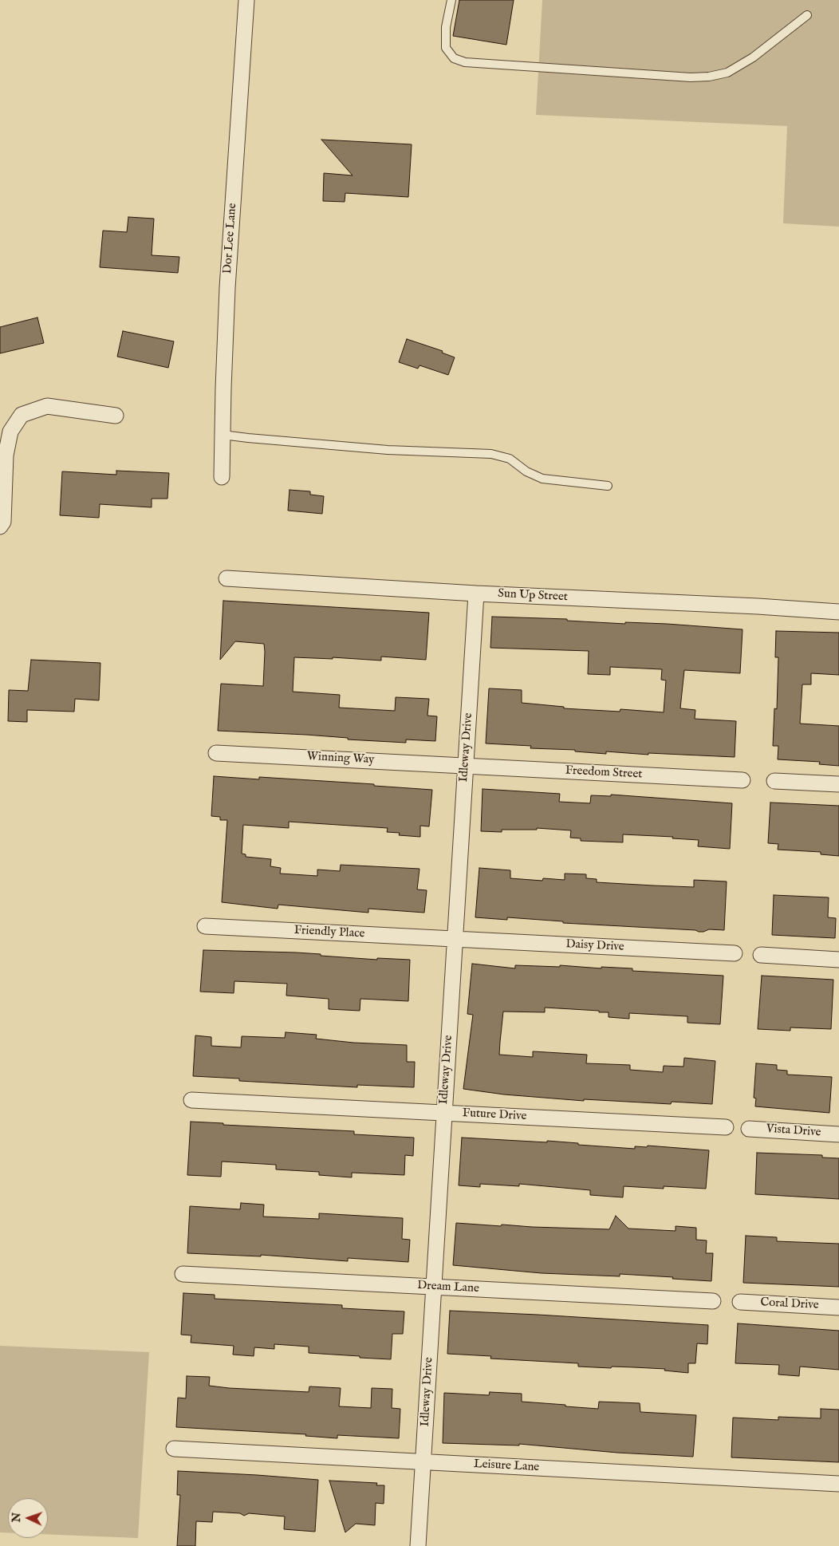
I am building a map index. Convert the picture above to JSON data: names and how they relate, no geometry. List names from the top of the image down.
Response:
{
  "streets": {
    "street": [
      "Dor Lee Lane",
      "Sun Up Street",
      "Idleway Drive",
      "Winning Way",
      "Freedom Street",
      "Friendly Place",
      "Daisy Drive",
      "Future Drive",
      "Vista Drive",
      "Dream Lane",
      "Coral Drive",
      "Leisure Lane"
    ]
  },
  "crossings": [
    ["Sun Up Street", "Idleway Drive"],
    ["Idleway Drive", "Winning Way"],
    ["Idleway Drive", "Freedom Street"],
    ["Idleway Drive", "Friendly Place"],
    ["Idleway Drive", "Daisy Drive"],
    ["Idleway Drive", "Future Drive"],
    ["Idleway Drive", "Dream Lane"],
    ["Idleway Drive", "Leisure Lane"],
    ["Winning Way", "Freedom Street"],
    ["Friendly Place", "Daisy Drive"]
  ],
  "north": "left"
}
